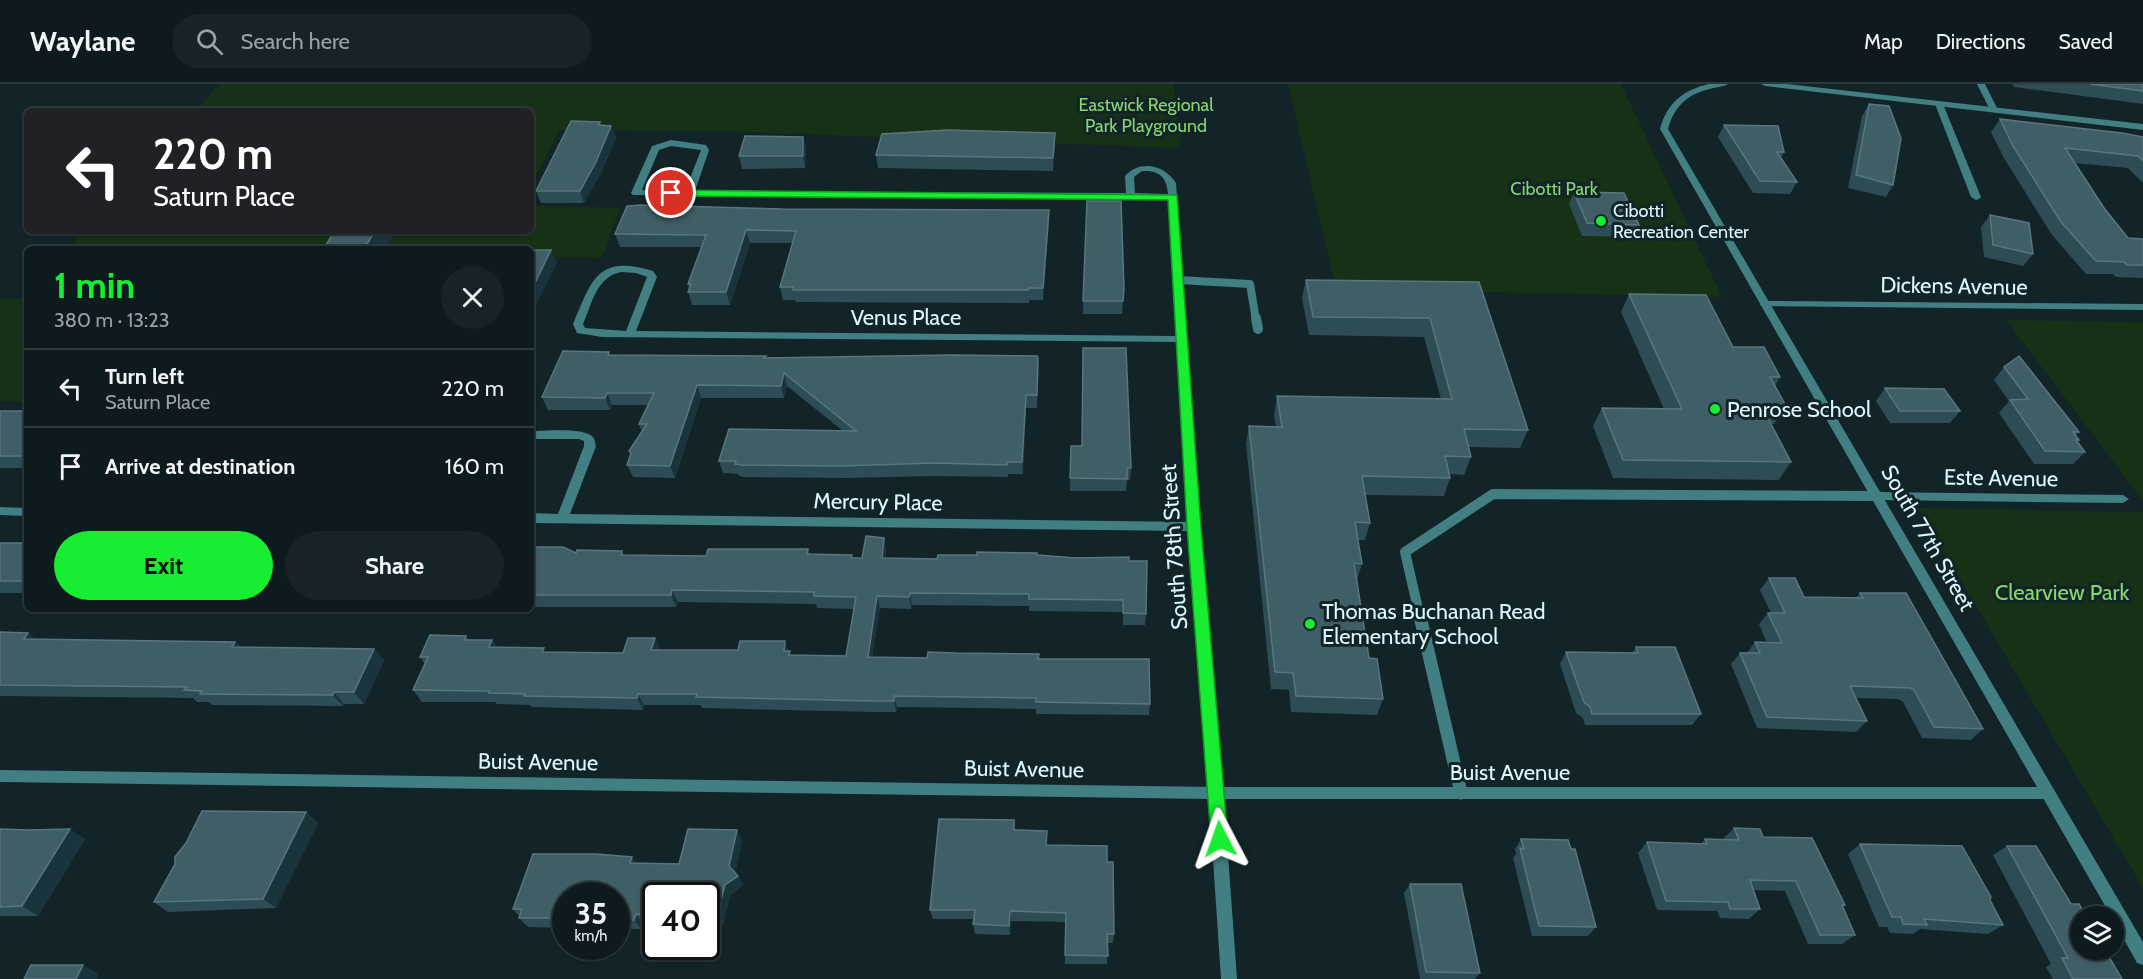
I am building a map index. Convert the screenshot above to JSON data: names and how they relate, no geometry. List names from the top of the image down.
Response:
{
  "streets": {
    "street": [
      "Dickens Avenue",
      "Venus Place",
      "Este Avenue",
      "Mercury Place",
      "South 77th Street",
      "South 78th Street",
      "Buist Avenue"
    ]
  },
  "crossings": [
    ["Dickens Avenue", "South 77th Street"],
    ["Venus Place", "South 78th Street"],
    ["Este Avenue", "South 77th Street"],
    ["Mercury Place", "South 78th Street"],
    ["South 77th Street", "Buist Avenue"],
    ["South 78th Street", "Buist Avenue"]
  ],
  "parks": ["Eastwick Regional Park Playground", "Cibotti Park", "Clearview Park"],
  "places": ["Cibotti Recreation Center", "Penrose School", "Thomas Buchanan Read Elementary School"],
  "page": {
    "header": "Waylane",
    "search": "Search here",
    "nav": ["Map", "Directions", "Saved"],
    "turn": ["220 m", "Saturn Place"],
    "heading": ["1 min", "380 m · 13:23"],
    "list": [
      {
        "name": "Turn left",
        "note": "Saturn Place",
        "value": "220 m"
      },
      {
        "name": "Arrive at destination",
        "value": "160 m"
      }
    ],
    "buttons": ["Exit", "Share"],
    "speed": "35 km/h",
    "limit": "40"
  }
}
